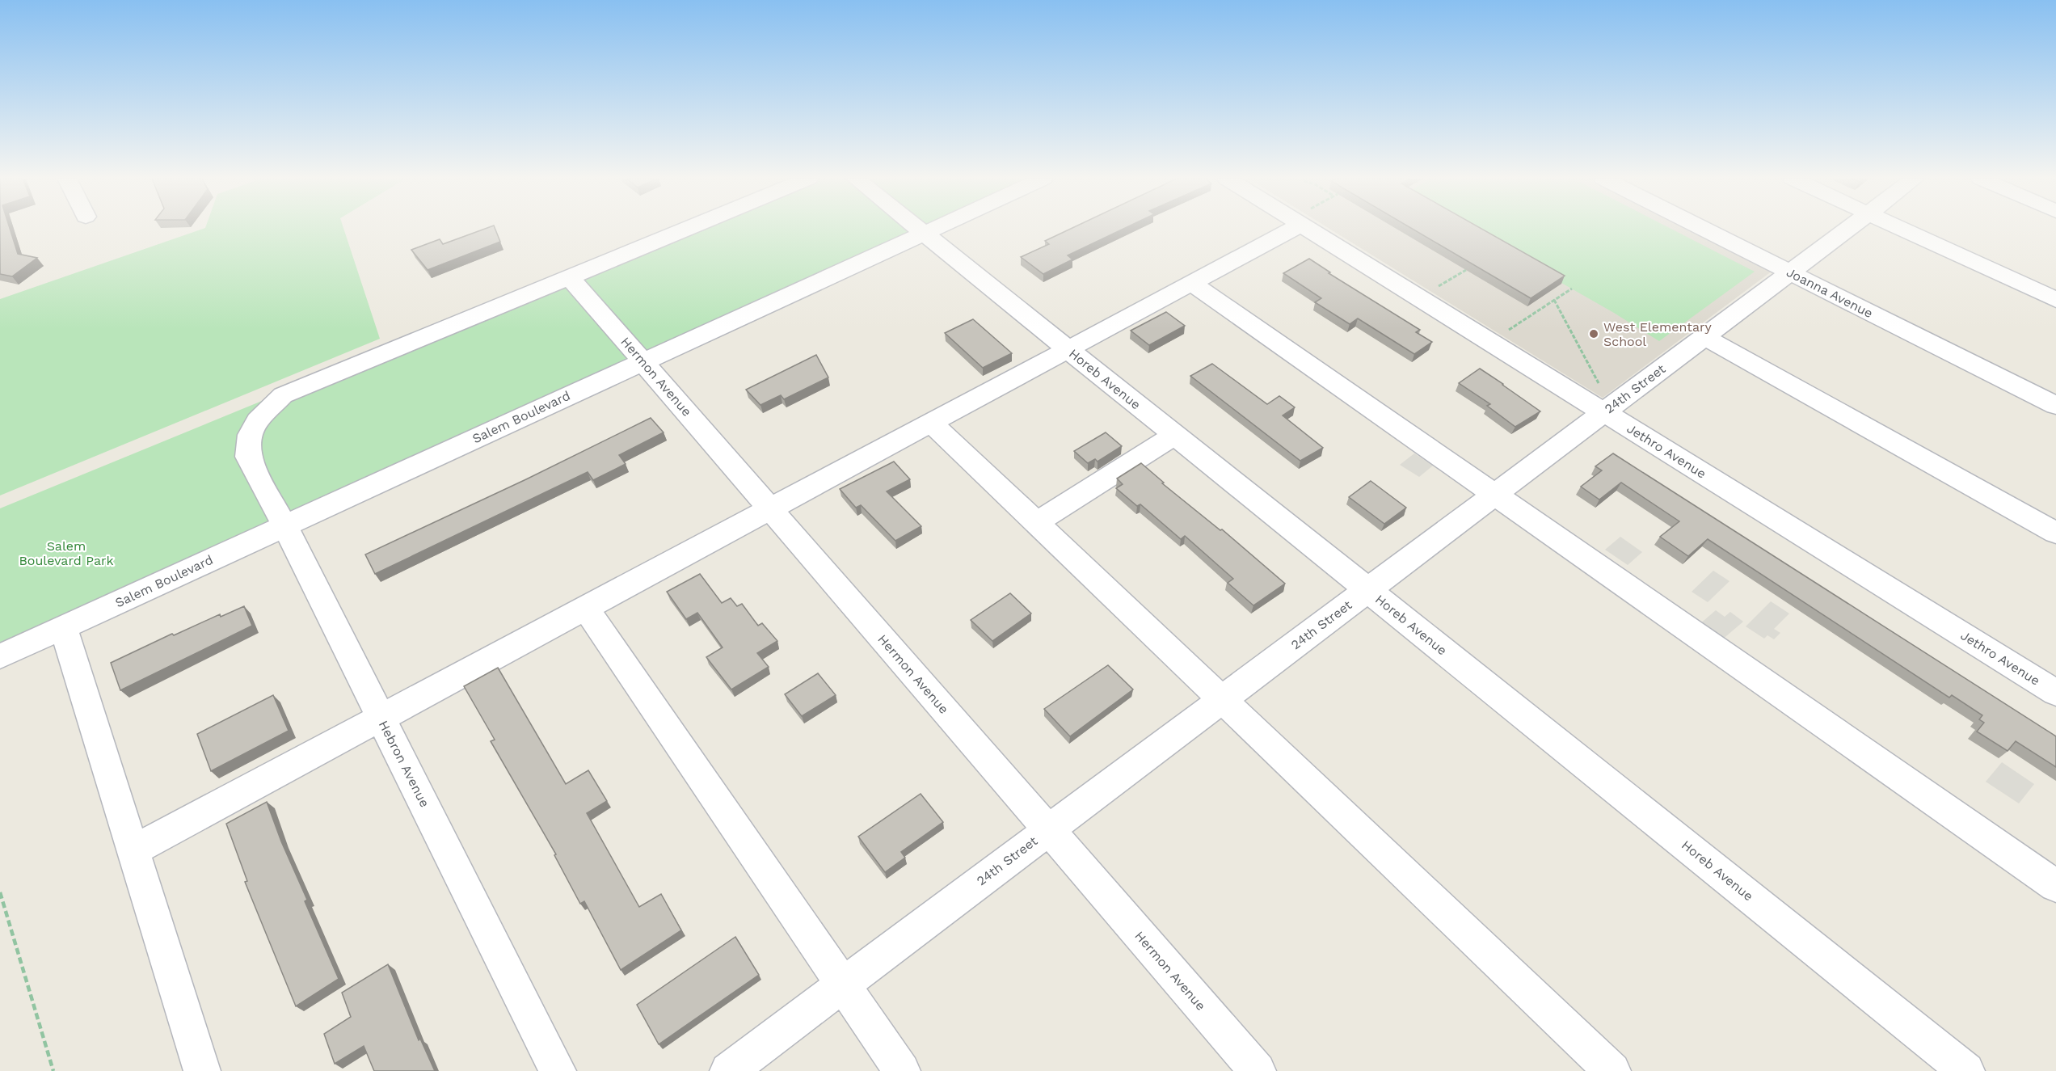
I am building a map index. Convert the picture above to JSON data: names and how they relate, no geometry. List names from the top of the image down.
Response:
{
  "streets": {
    "street": [
      "Joanna Avenue",
      "Hermon Avenue",
      "Horeb Avenue",
      "24th Street",
      "Salem Boulevard",
      "Jethro Avenue",
      "Hebron Avenue"
    ]
  },
  "crossings": [
    ["Joanna Avenue", "24th Street"],
    ["Hermon Avenue", "24th Street"],
    ["Hermon Avenue", "Salem Boulevard"],
    ["Hermon Avenue", "Hebron Avenue"],
    ["Horeb Avenue", "24th Street"],
    ["Horeb Avenue", "Salem Boulevard"],
    ["24th Street", "Jethro Avenue"],
    ["Salem Boulevard", "Hebron Avenue"]
  ],
  "parks": ["Salem Boulevard Park"],
  "places": ["West Elementary School"]
}
